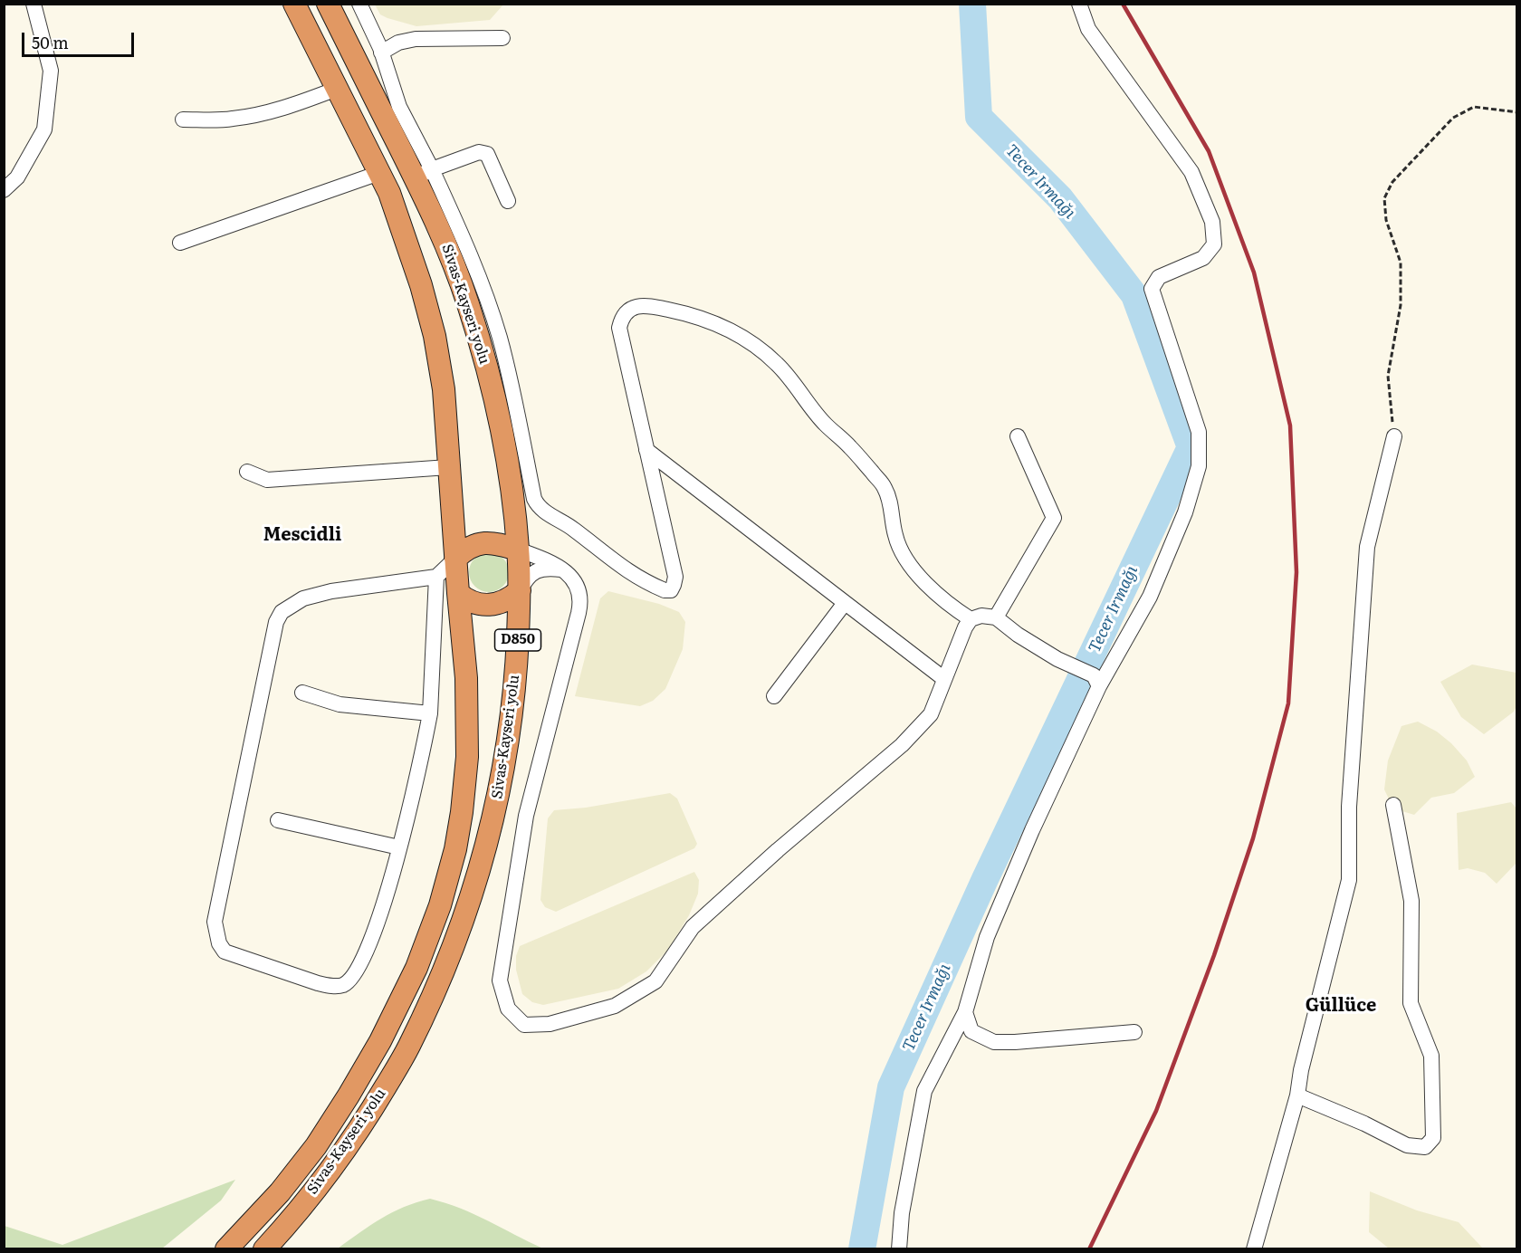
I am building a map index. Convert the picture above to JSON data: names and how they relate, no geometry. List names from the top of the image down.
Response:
{
  "streets": {
    "highway": ["Sivas-Kayseri yolu", "D850"]
  },
  "districts": ["Mescidli", "Güllüce"],
  "water": ["Tecer Irmağı"],
  "scale_bar": "50 m"
}
